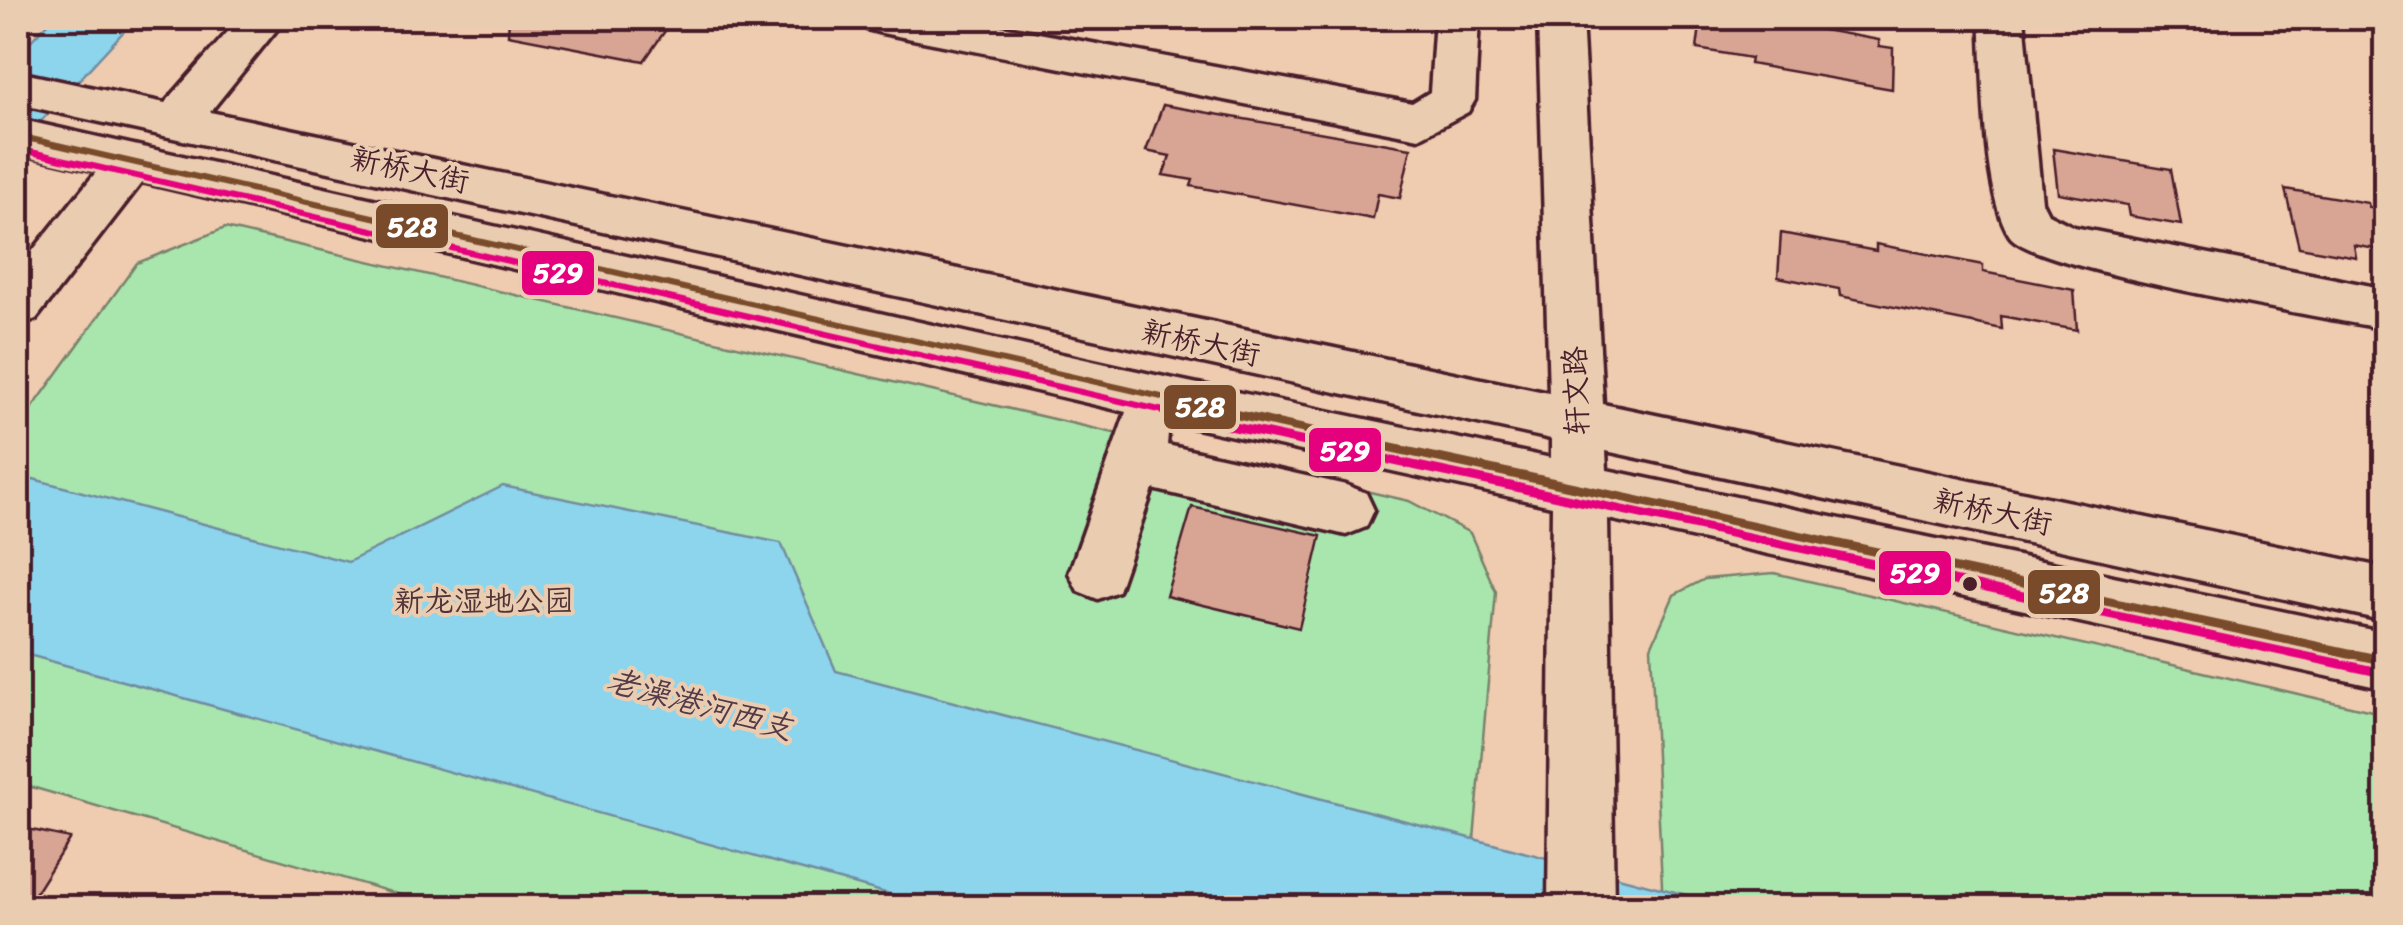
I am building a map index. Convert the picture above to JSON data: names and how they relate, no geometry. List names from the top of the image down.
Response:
{
  "streets": {
    "street": ["新桥大街", "轩文路"]
  },
  "crossings": [
    ["新桥大街", "轩文路"]
  ],
  "water": ["老澡港河西支"],
  "parks": ["新龙湿地公园"],
  "lines": ["transit line 528", "transit line 529"]
}
